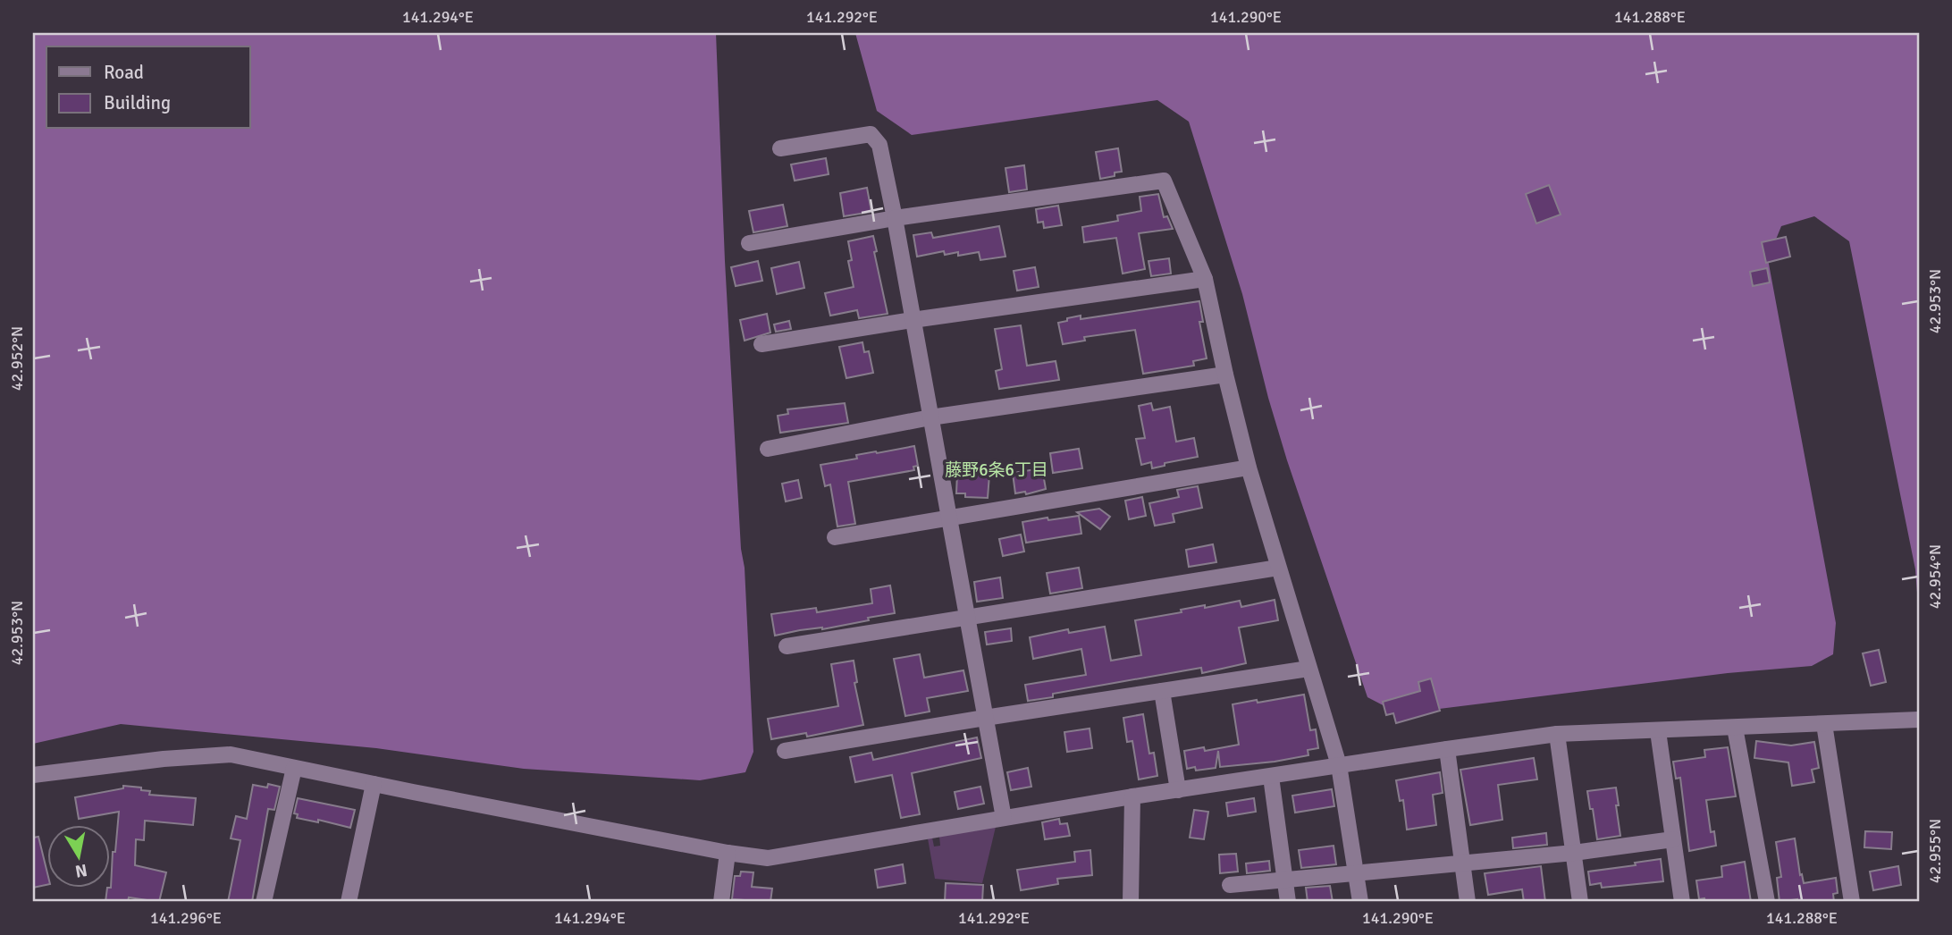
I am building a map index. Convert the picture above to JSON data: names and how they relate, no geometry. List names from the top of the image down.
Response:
{
  "districts": ["藤野6条6丁目"],
  "legend": ["Road", "Building"],
  "north": "bottom",
  "coordinates": [
    "141.294°E",
    "141.292°E",
    "141.290°E",
    "141.288°E",
    "42.953°N",
    "42.952°N",
    "42.954°N",
    "42.955°N",
    "141.296°E"
  ]
}
